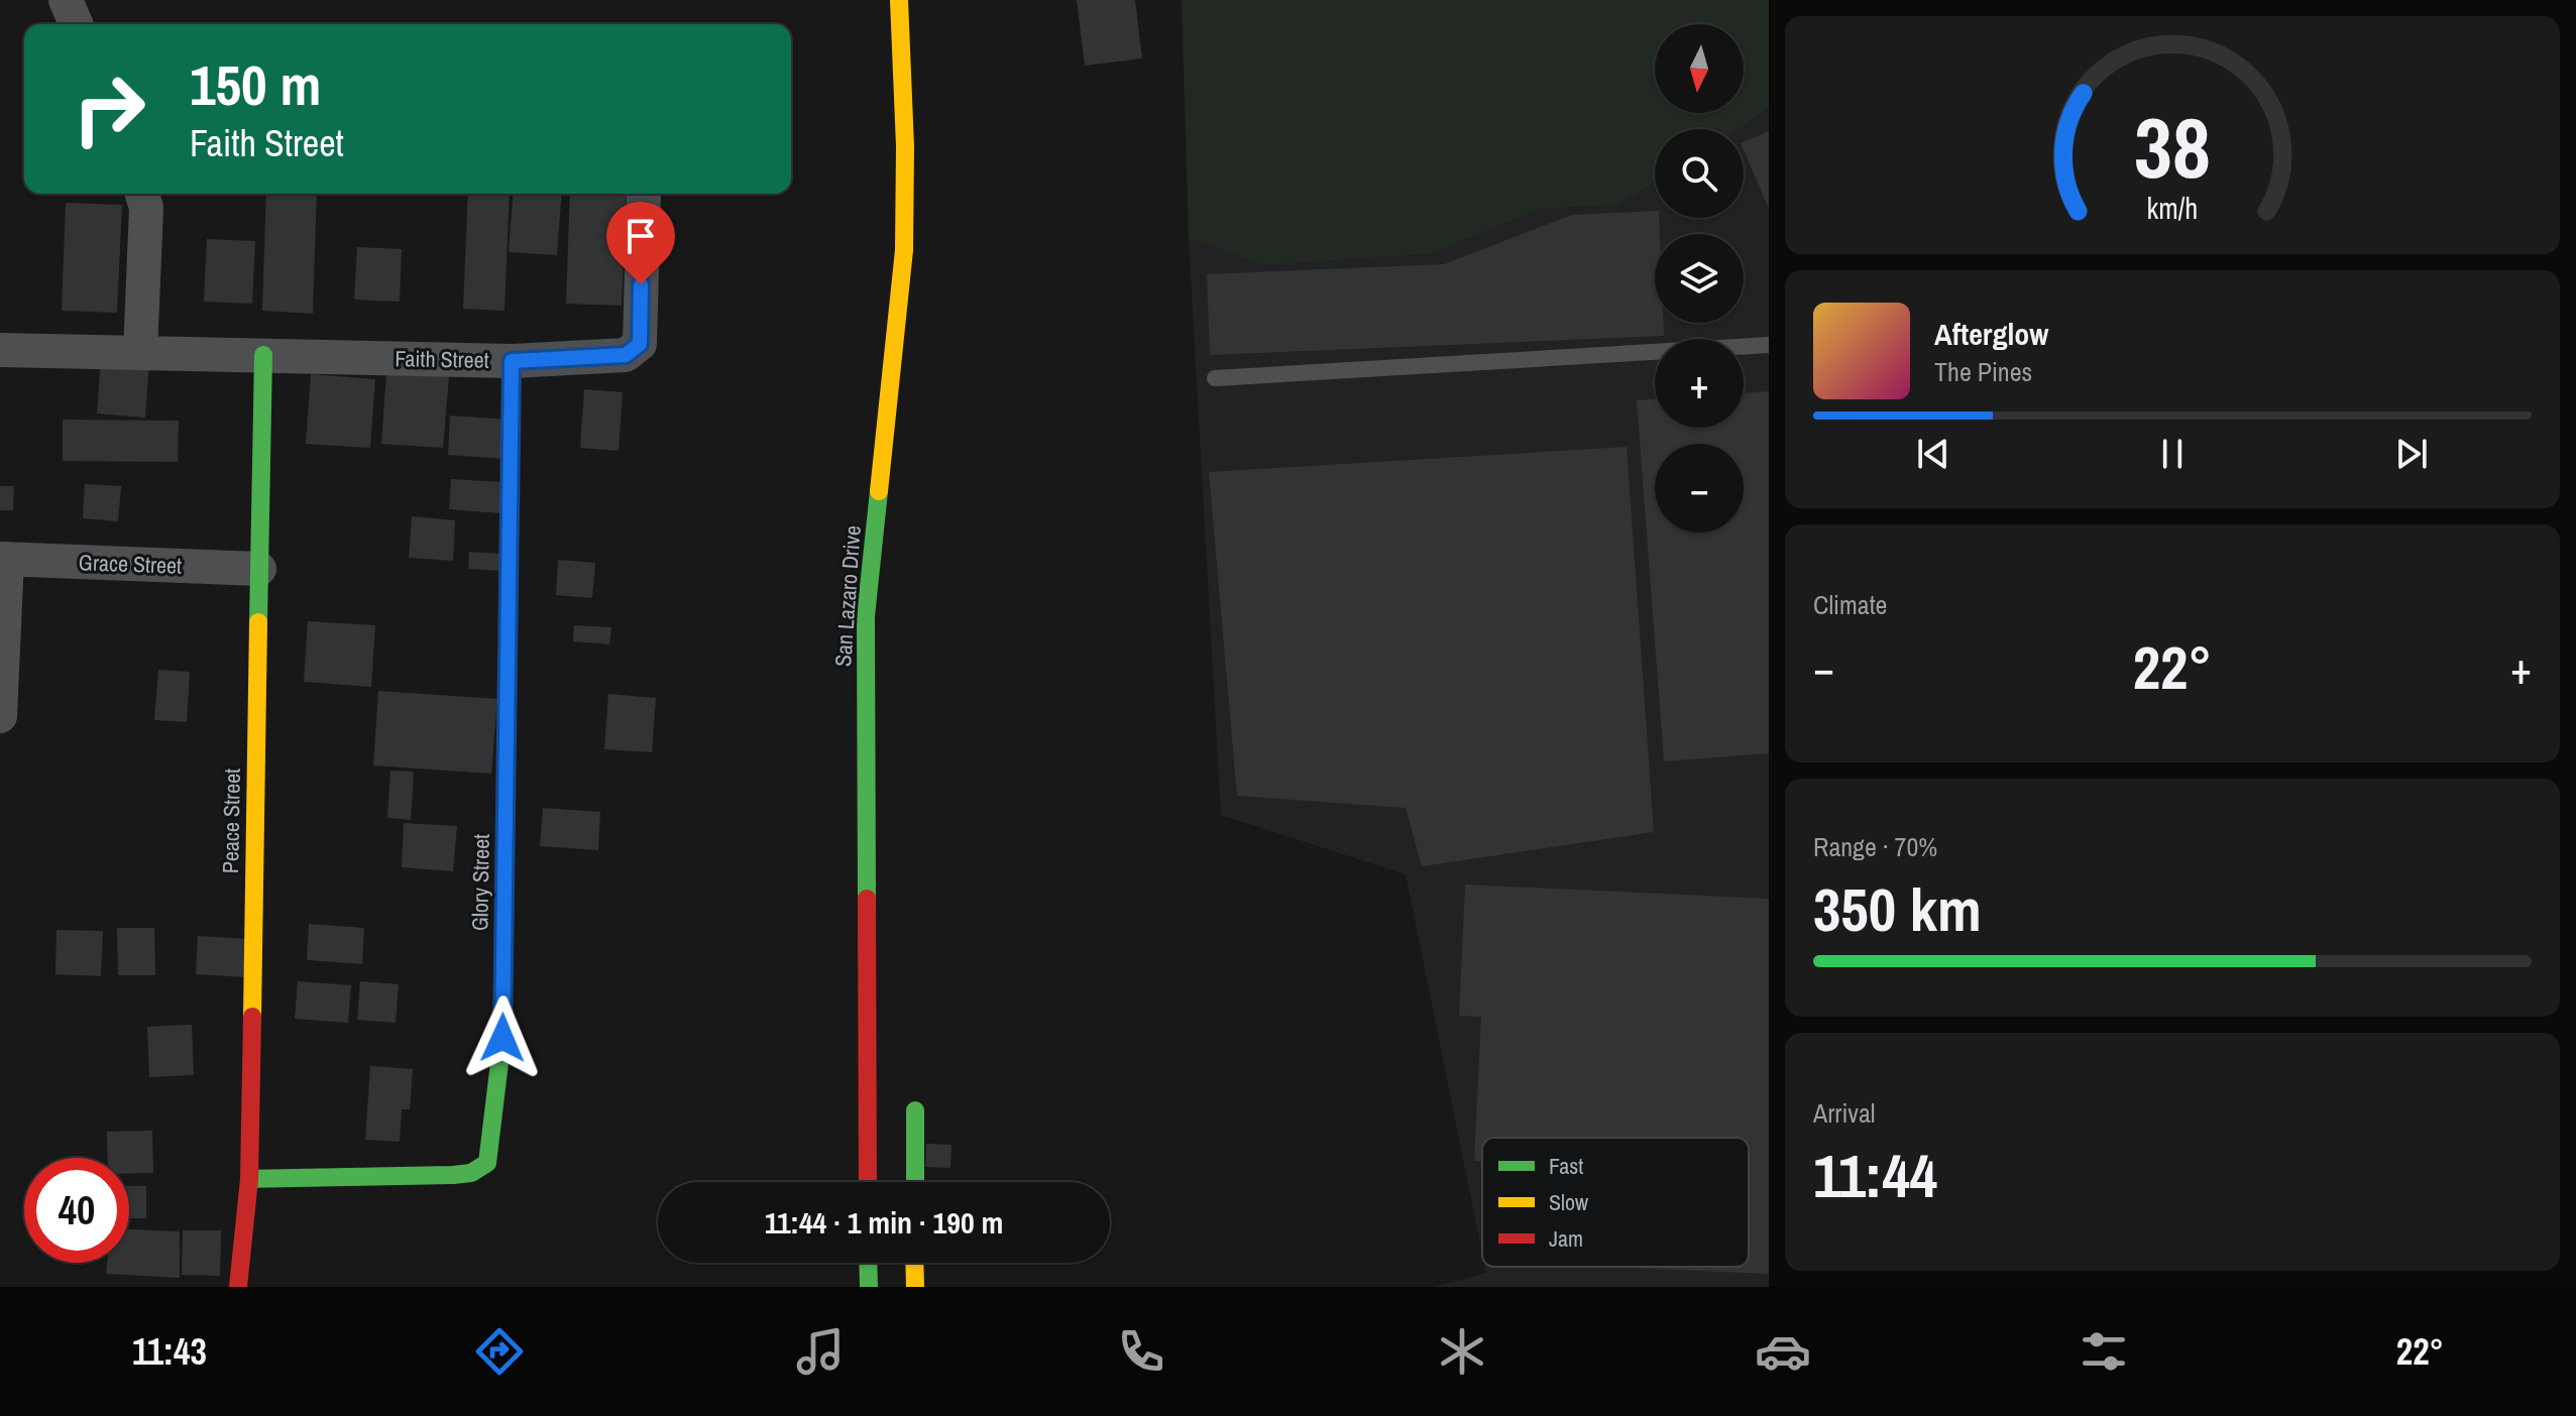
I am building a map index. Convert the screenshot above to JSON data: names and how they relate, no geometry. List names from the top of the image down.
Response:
{
  "streets": {
    "street": [
      "Faith Street",
      "Grace Street",
      "San Lazaro Drive",
      "Peace Street",
      "Glory Street"
    ]
  },
  "crossings": [
    ["Faith Street", "Peace Street"],
    ["Faith Street", "Glory Street"],
    ["Grace Street", "Peace Street"],
    ["Peace Street", "Glory Street"]
  ],
  "legend": ["Fast", "Slow", "Jam"],
  "north": "bottom",
  "page": {
    "map_buttons": ["+", "−"],
    "turn": ["150 m", "Faith Street"],
    "song": ["Afterglow", "The Pines"],
    "tile": [
      "Climate",
      ["Range · 70%", "350 km"],
      ["Arrival", "11:44"]
    ],
    "heat": ["−", "22°", "+"],
    "limit": "40",
    "trip": "11:44 · 1 min · 190 m",
    "tabs": ["11:43", "22°"],
    "gauge": ["38", "km/h"]
  }
}
